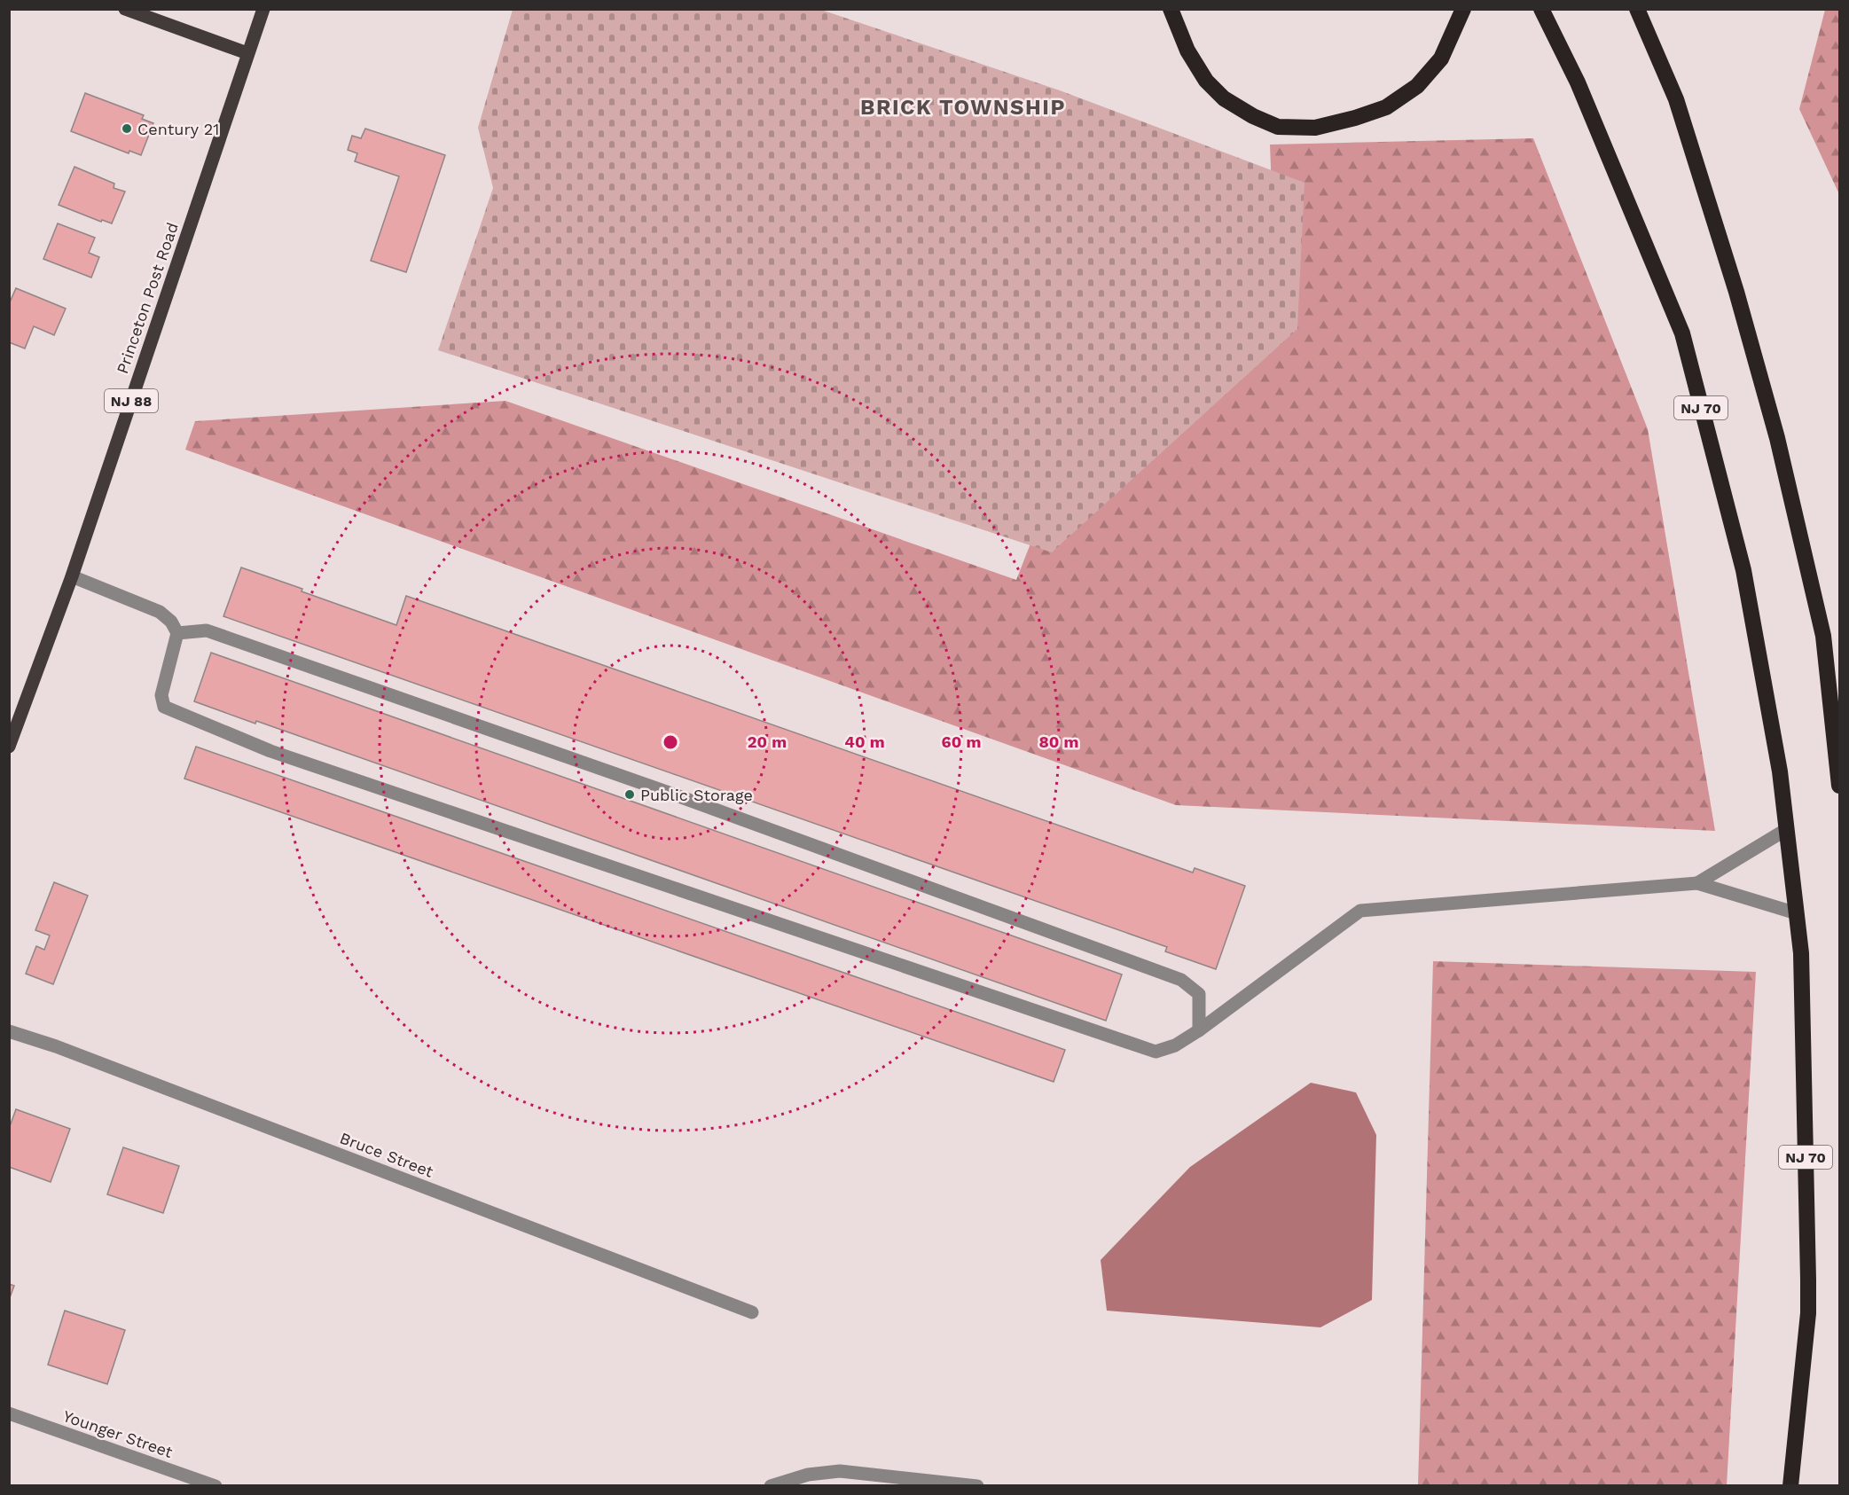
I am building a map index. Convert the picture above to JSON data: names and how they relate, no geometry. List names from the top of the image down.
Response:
{
  "streets": {
    "highway": ["NJ 70"],
    "main road": ["Princeton Post Road", "NJ 88"],
    "street": ["Bruce Street", "Younger Street"]
  },
  "districts": ["BRICK TOWNSHIP"],
  "places": ["Century 21", "Public Storage"],
  "rings": [
    "20 m",
    "40 m",
    "60 m",
    "80 m"
  ]
}
